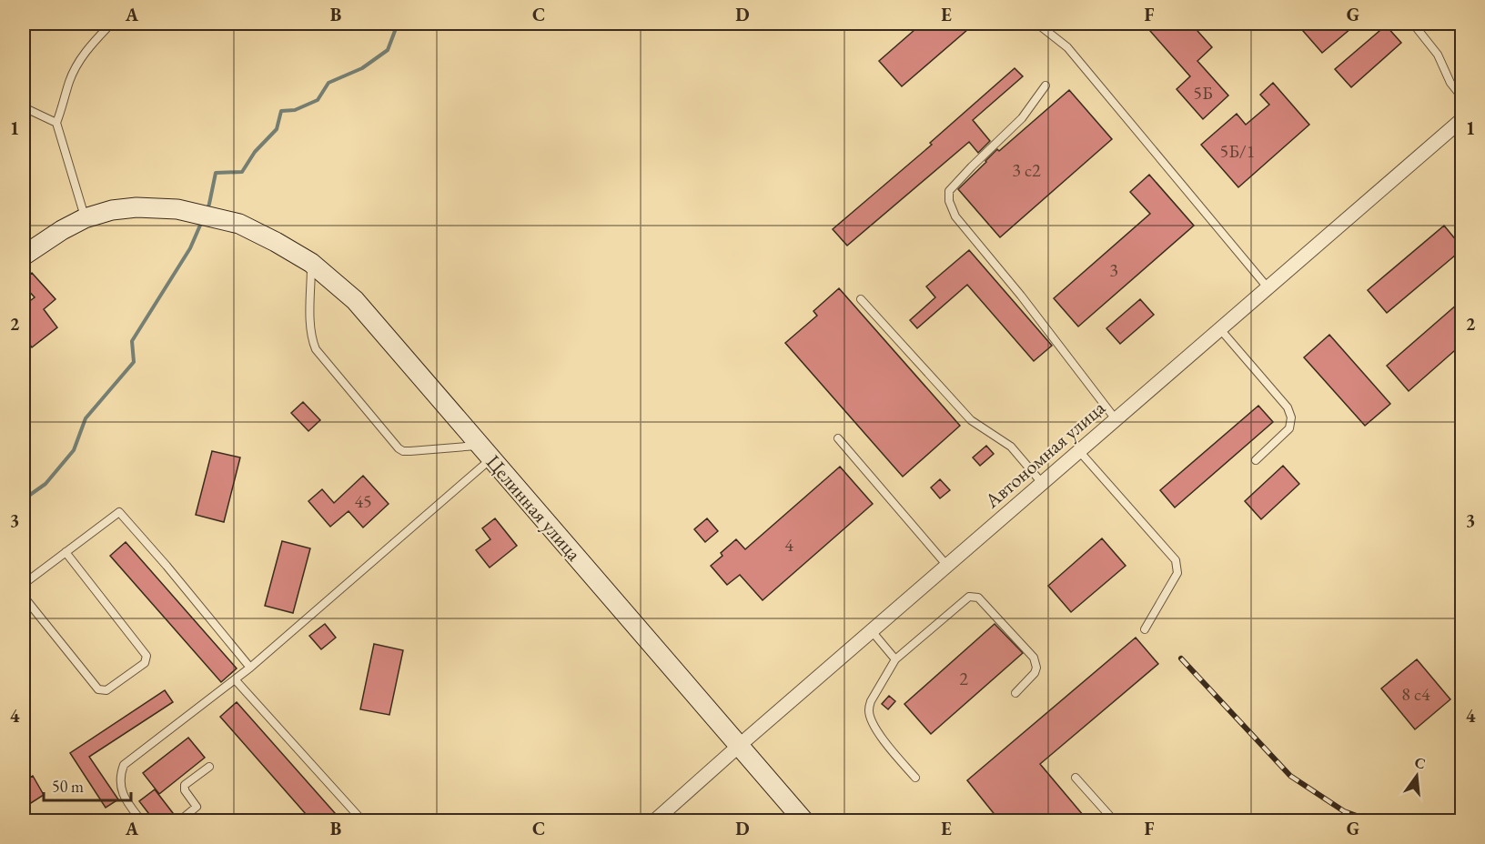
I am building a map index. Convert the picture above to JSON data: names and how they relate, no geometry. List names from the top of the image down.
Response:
{
  "streets": {
    "street": ["Автономная улица", "Целинная улица"]
  },
  "crossings": [
    ["Автономная улица", "Целинная улица"]
  ],
  "house_numbers": [
    "5Б",
    "5Б/1",
    "3 с2",
    "3",
    "45",
    "4",
    "2",
    "8 с4"
  ],
  "scale_bar": "50 m",
  "north": "top",
  "grid": {
    "columns": [
      "A",
      "B",
      "C",
      "D",
      "E",
      "F",
      "G"
    ],
    "rows": [
      "1",
      "2",
      "3",
      "4"
    ]
  }
}
